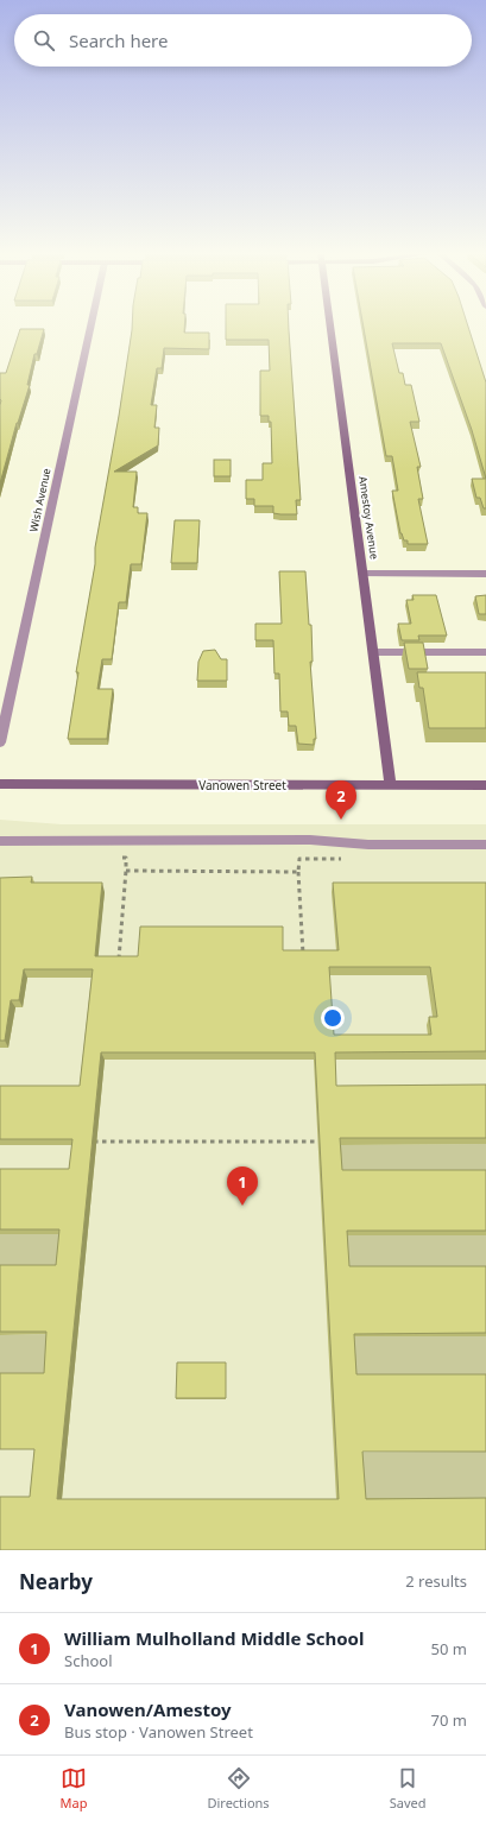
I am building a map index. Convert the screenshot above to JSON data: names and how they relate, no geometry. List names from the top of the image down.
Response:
{
  "streets": {
    "street": ["Wish Avenue", "Amestoy Avenue", "Vanowen Street"]
  },
  "crossings": [
    ["Amestoy Avenue", "Vanowen Street"]
  ],
  "page": {
    "search": "Search here",
    "pins": ["2", "1"],
    "heading": ["Nearby", "2 results"],
    "list": [
      {
        "mark": "1",
        "name": "William Mulholland Middle School",
        "note": "School",
        "value": "50 m"
      },
      {
        "mark": "2",
        "name": "Vanowen/Amestoy",
        "note": "Bus stop · Vanowen Street",
        "value": "70 m"
      }
    ],
    "nav": ["Map", "Directions", "Saved"]
  }
}
